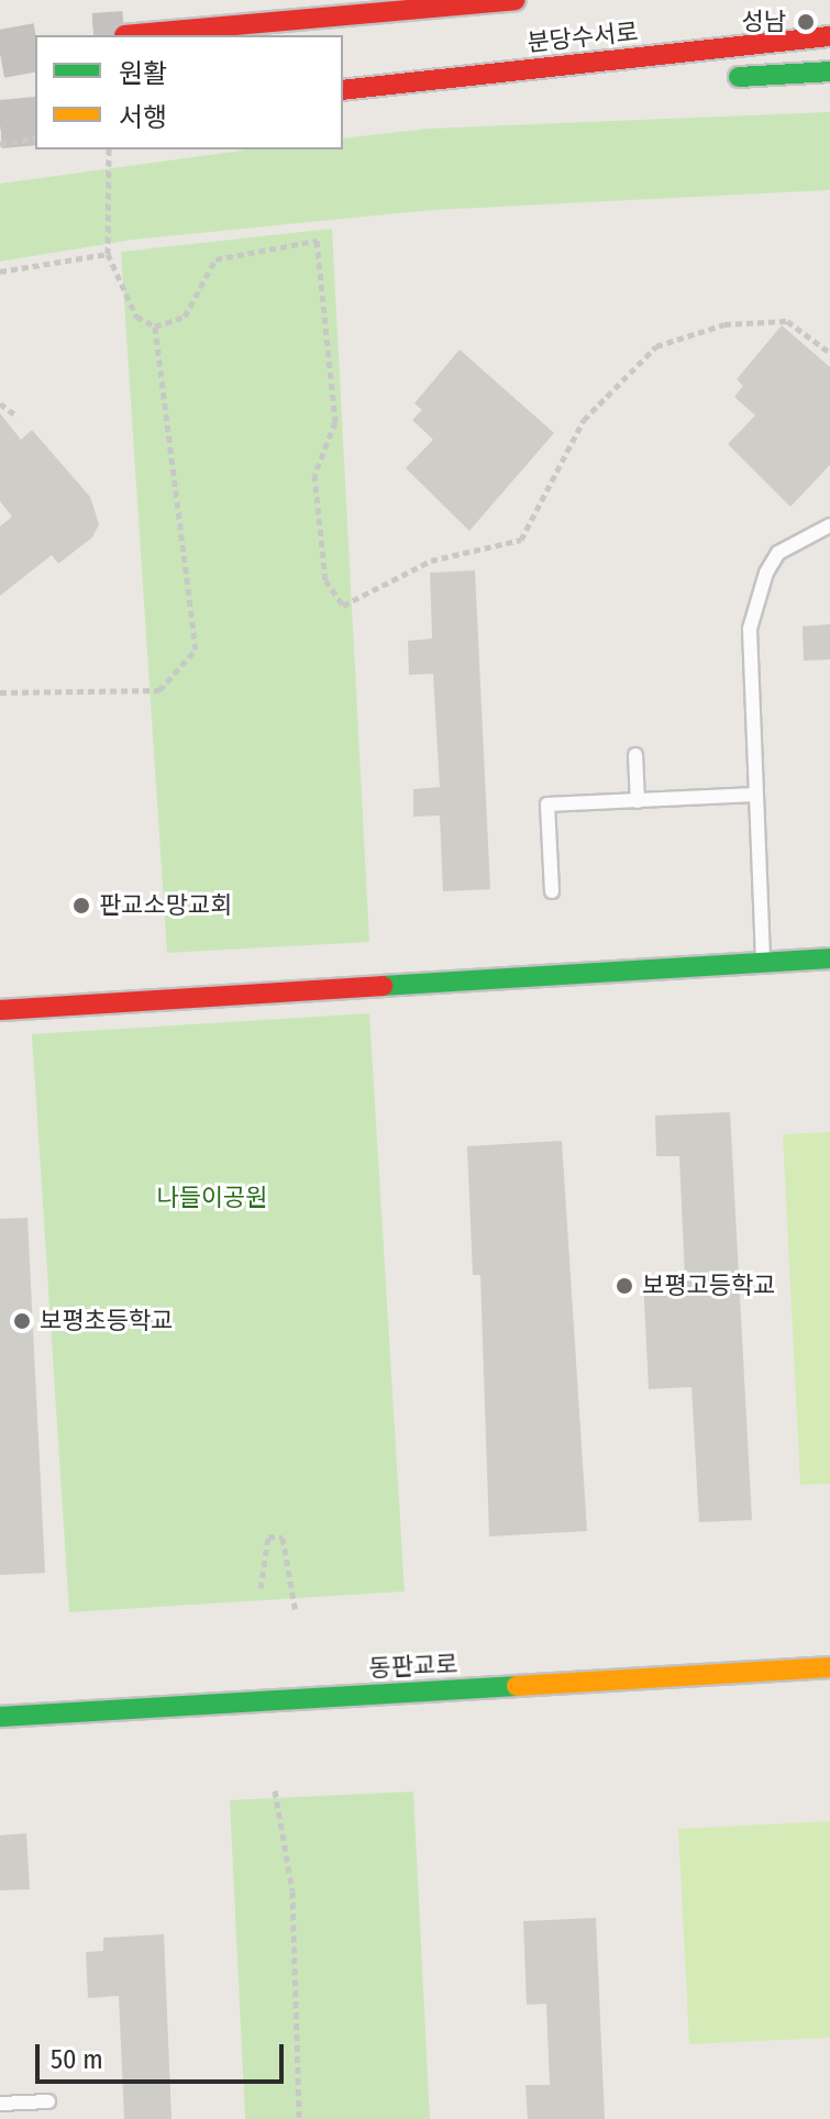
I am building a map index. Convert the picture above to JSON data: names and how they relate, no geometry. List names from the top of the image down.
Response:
{
  "streets": {
    "main road": ["분당수서로", "동판교로"]
  },
  "parks": ["나들이공원"],
  "places": [
    "성남",
    "판교소망교회",
    "보평고등학교",
    "보평초등학교"
  ],
  "legend": ["원활", "서행"],
  "scale_bar": "50 m"
}
